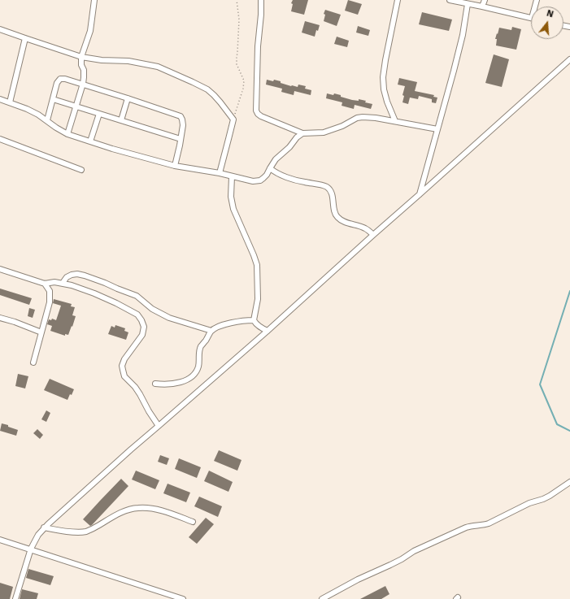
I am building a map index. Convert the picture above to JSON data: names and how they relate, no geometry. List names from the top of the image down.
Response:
{
  "north": "top"
}
